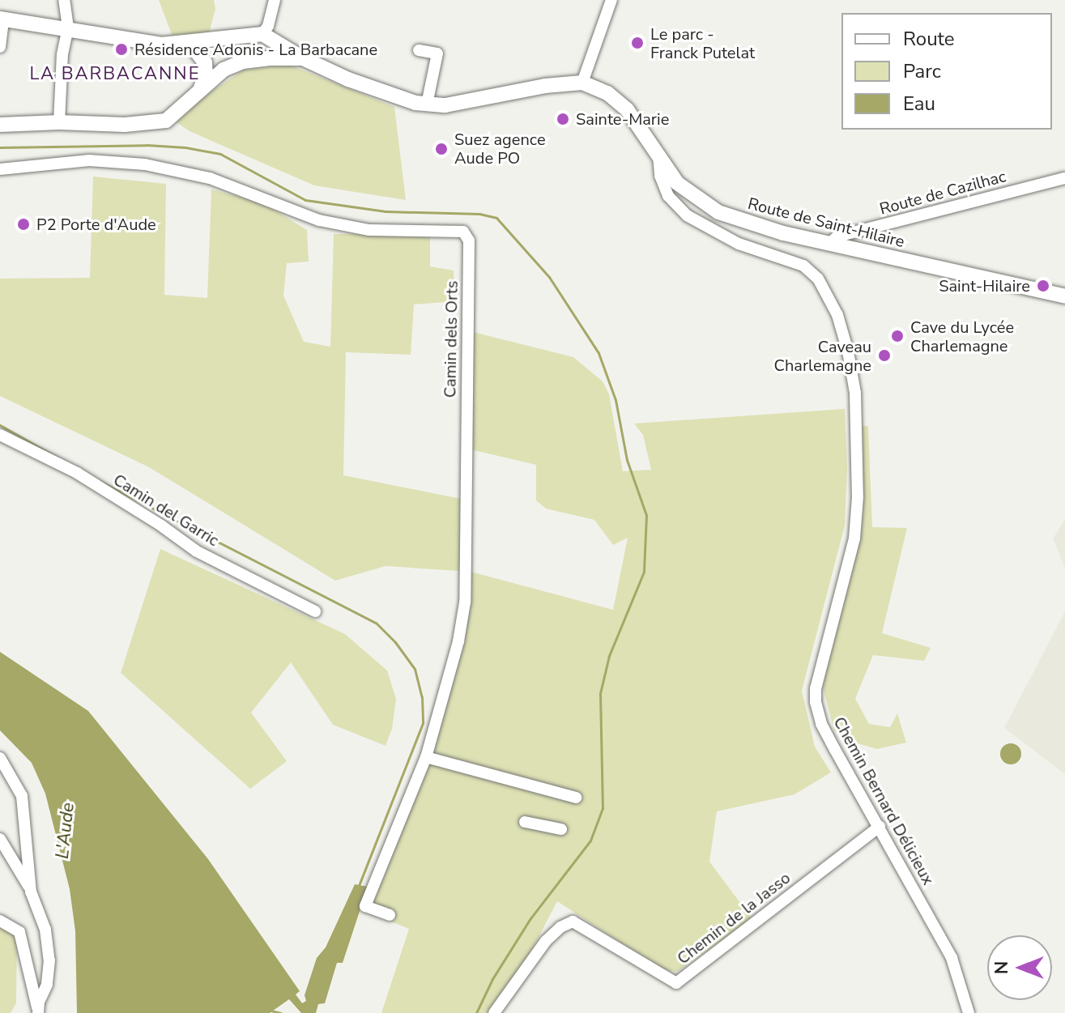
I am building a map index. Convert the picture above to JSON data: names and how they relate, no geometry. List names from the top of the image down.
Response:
{
  "streets": {
    "main road": ["Route de Saint-Hilaire"],
    "street": [
      "Route de Cazilhac",
      "Camin dels Orts",
      "Camin del Garric",
      "Chemin Bernard Délicieux",
      "Chemin de la Jasso"
    ]
  },
  "crossings": [
    ["Route de Cazilhac", "Route de Saint-Hilaire"],
    ["Route de Saint-Hilaire", "Chemin Bernard Délicieux"],
    ["Chemin Bernard Délicieux", "Chemin de la Jasso"]
  ],
  "districts": ["LA BARBACANNE"],
  "water": ["L'Aude"],
  "places": [
    "Le parc - Franck Putelat",
    "Résidence Adonis - La Barbacane",
    "Sainte-Marie",
    "Suez agence Aude PO",
    "P2 Porte d'Aude",
    "Saint-Hilaire",
    "Cave du Lycée Charlemagne",
    "Caveau Charlemagne"
  ],
  "legend": ["Route", "Parc", "Eau"],
  "north": "left"
}
